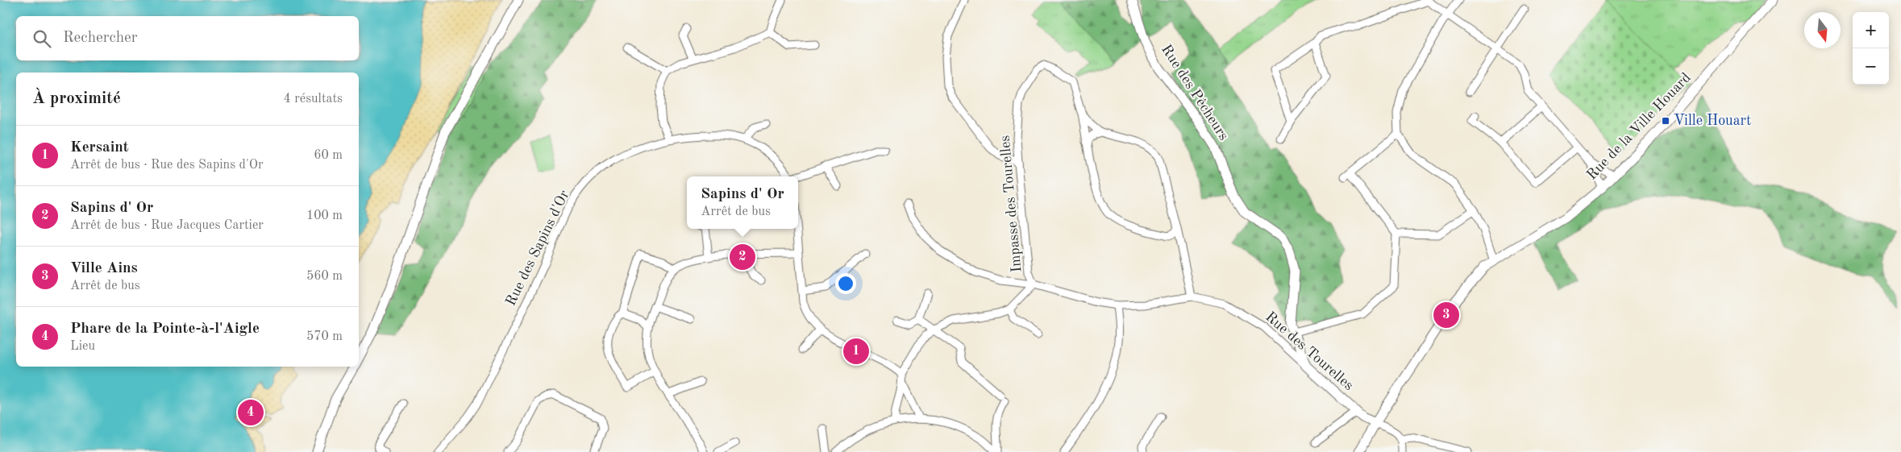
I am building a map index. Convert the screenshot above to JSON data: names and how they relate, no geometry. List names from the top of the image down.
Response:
{
  "streets": {
    "street": [
      "Rue des Pêcheurs",
      "Rue de la Ville Houard",
      "Impasse des Tourelles",
      "Rue des Sapins d'Or",
      "Rue des Tourelles"
    ]
  },
  "crossings": [
    ["Rue des Pêcheurs", "Rue des Tourelles"],
    ["Rue de la Ville Houard", "Rue des Tourelles"],
    ["Impasse des Tourelles", "Rue des Tourelles"]
  ],
  "places": {
    "transit": ["Ville Houart"]
  },
  "north": "bottom",
  "page": {
    "map_buttons": ["+", "−"],
    "search": "Rechercher",
    "heading": ["À proximité", "4 résultats"],
    "list": [
      {
        "mark": "1",
        "name": "Kersaint",
        "note": "Arrêt de bus · Rue des Sapins d'Or",
        "value": "60 m"
      },
      {
        "mark": "2",
        "name": "Sapins d' Or",
        "note": "Arrêt de bus · Rue Jacques Cartier",
        "value": "100 m"
      },
      {
        "mark": "3",
        "name": "Ville Ains",
        "note": "Arrêt de bus",
        "value": "560 m"
      },
      {
        "mark": "4",
        "name": "Phare de la Pointe-à-l'Aigle",
        "note": "Lieu",
        "value": "570 m"
      }
    ],
    "popup": ["Sapins d' Or", "Arrêt de bus"],
    "pins": [
      "2",
      "3",
      "1",
      "4"
    ]
  }
}
